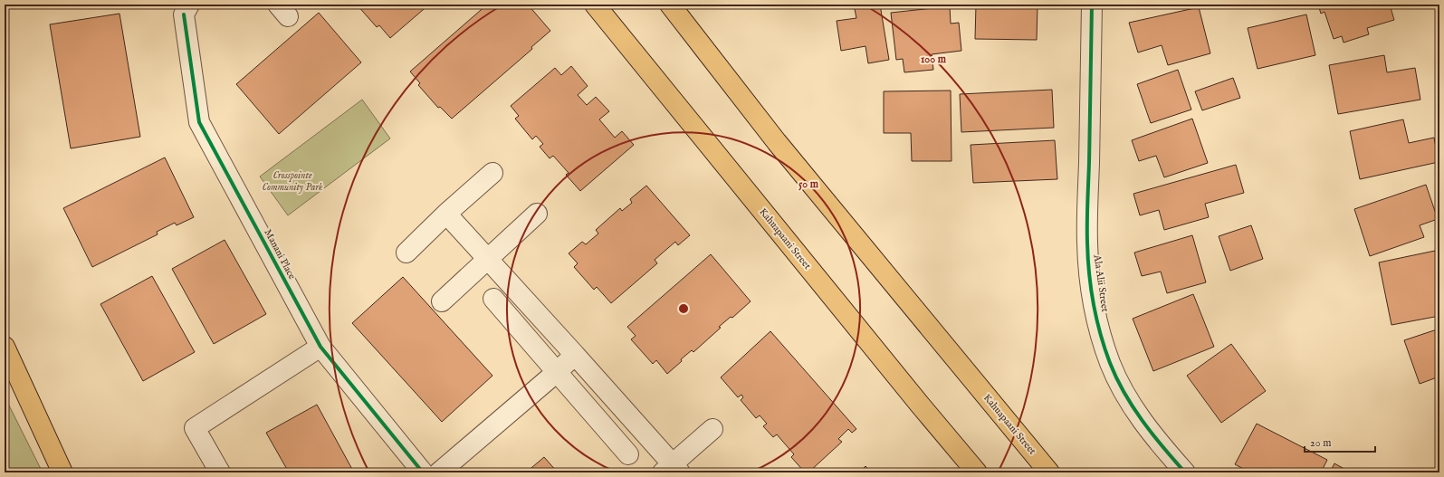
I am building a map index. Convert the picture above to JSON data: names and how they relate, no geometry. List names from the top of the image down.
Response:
{
  "streets": {
    "main road": ["Kahuapaani Street"],
    "street": ["Manani Place", "Ala Alii Street"]
  },
  "parks": ["Crosspointe Community Park"],
  "scale_bar": "20 m",
  "rings": ["100 m", "50 m"]
}
